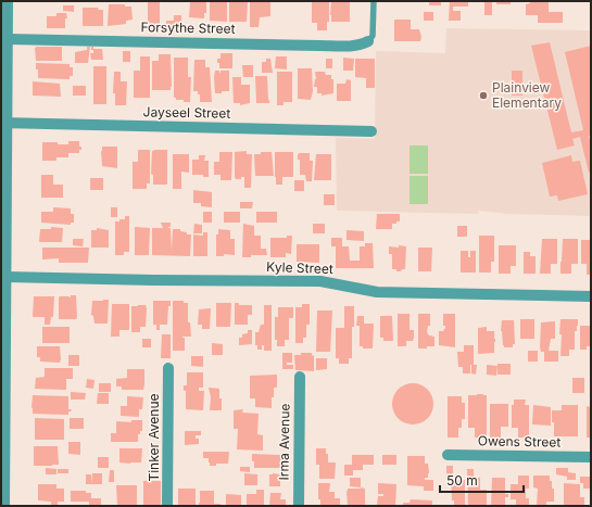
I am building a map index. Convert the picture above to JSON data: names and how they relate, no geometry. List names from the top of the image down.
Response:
{
  "streets": {
    "street": [
      "Forsythe Street",
      "Jayseel Street",
      "Kyle Street",
      "Tinker Avenue",
      "Irma Avenue",
      "Owens Street"
    ]
  },
  "places": ["Plainview Elementary"],
  "scale_bar": "50 m"
}
